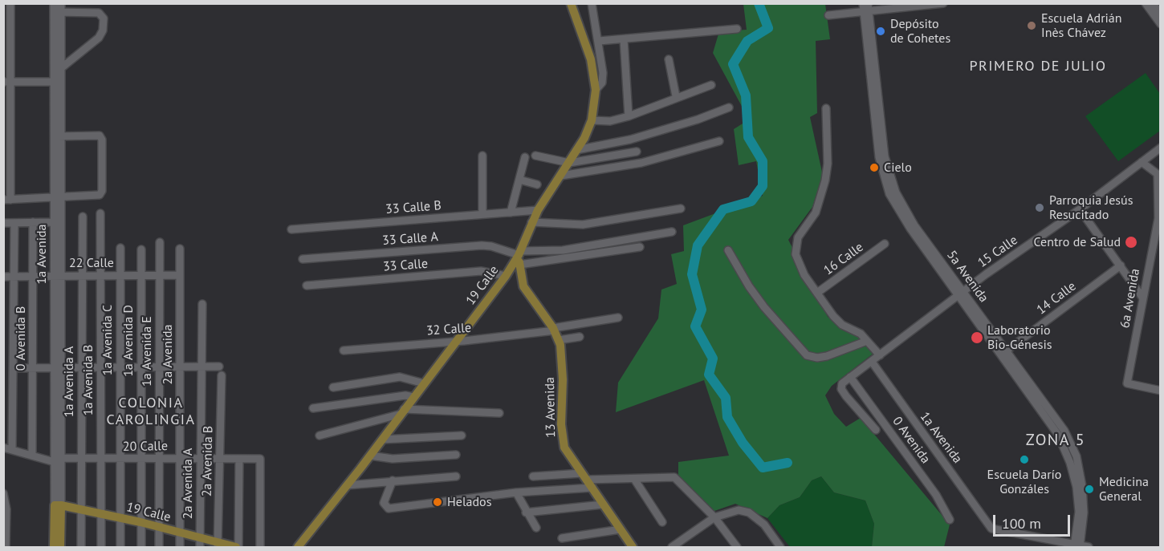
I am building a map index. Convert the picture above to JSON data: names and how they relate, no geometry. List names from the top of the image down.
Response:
{
  "streets": {
    "main road": ["19 Calle", "13 Avenida"],
    "street": [
      "33 Calle B",
      "33 Calle A",
      "15 Calle",
      "1a Avenida",
      "16 Calle",
      "22 Calle",
      "33 Calle",
      "5a Avenida",
      "14 Calle",
      "6a Avenida",
      "32 Calle",
      "0 Avenida B",
      "1a Avenida C",
      "1a Avenida D",
      "1a Avenida E",
      "2a Avenida",
      "1a Avenida B",
      "1a Avenida A",
      "0 Avenida",
      "20 Calle",
      "2a Avenida B",
      "2a Avenida A"
    ]
  },
  "crossings": [
    ["33 Calle B", "19 Calle"],
    ["33 Calle A", "19 Calle"],
    ["33 Calle A", "13 Avenida"],
    ["15 Calle", "1a Avenida"],
    ["15 Calle", "5a Avenida"],
    ["15 Calle", "6a Avenida"],
    ["15 Calle", "0 Avenida"],
    ["1a Avenida", "22 Calle"],
    ["1a Avenida", "5a Avenida"],
    ["1a Avenida", "19 Calle"],
    ["1a Avenida", "20 Calle"],
    ["22 Calle", "0 Avenida B"],
    ["22 Calle", "1a Avenida C"],
    ["22 Calle", "1a Avenida D"],
    ["22 Calle", "1a Avenida E"],
    ["22 Calle", "2a Avenida"],
    ["22 Calle", "1a Avenida B"],
    ["22 Calle", "1a Avenida A"],
    ["33 Calle", "19 Calle"],
    ["5a Avenida", "14 Calle"],
    ["19 Calle", "32 Calle"],
    ["19 Calle", "1a Avenida C"],
    ["19 Calle", "1a Avenida D"],
    ["19 Calle", "1a Avenida E"],
    ["19 Calle", "2a Avenida"],
    ["19 Calle", "1a Avenida B"],
    ["19 Calle", "1a Avenida A"],
    ["19 Calle", "13 Avenida"],
    ["19 Calle", "2a Avenida B"],
    ["19 Calle", "2a Avenida A"],
    ["32 Calle", "13 Avenida"],
    ["1a Avenida C", "20 Calle"],
    ["1a Avenida D", "20 Calle"],
    ["1a Avenida E", "20 Calle"],
    ["2a Avenida", "20 Calle"],
    ["1a Avenida B", "20 Calle"],
    ["1a Avenida A", "20 Calle"],
    ["20 Calle", "2a Avenida B"],
    ["20 Calle", "2a Avenida A"]
  ],
  "districts": ["PRIMERO DE JULIO", "COLONIA CAROLINGIA", "ZONA 5"],
  "places": [
    "Escuela Adrián Inès Chávez",
    "Depósito de Cohetes",
    "Cielo",
    "Parroquia Jesús Resucitado",
    "Centro de Salud",
    "Laboratorio Bio-Génesis",
    "Escuela Darío Gonzáles",
    "Medicina General",
    "Helados"
  ],
  "scale_bar": "100 m"
}
